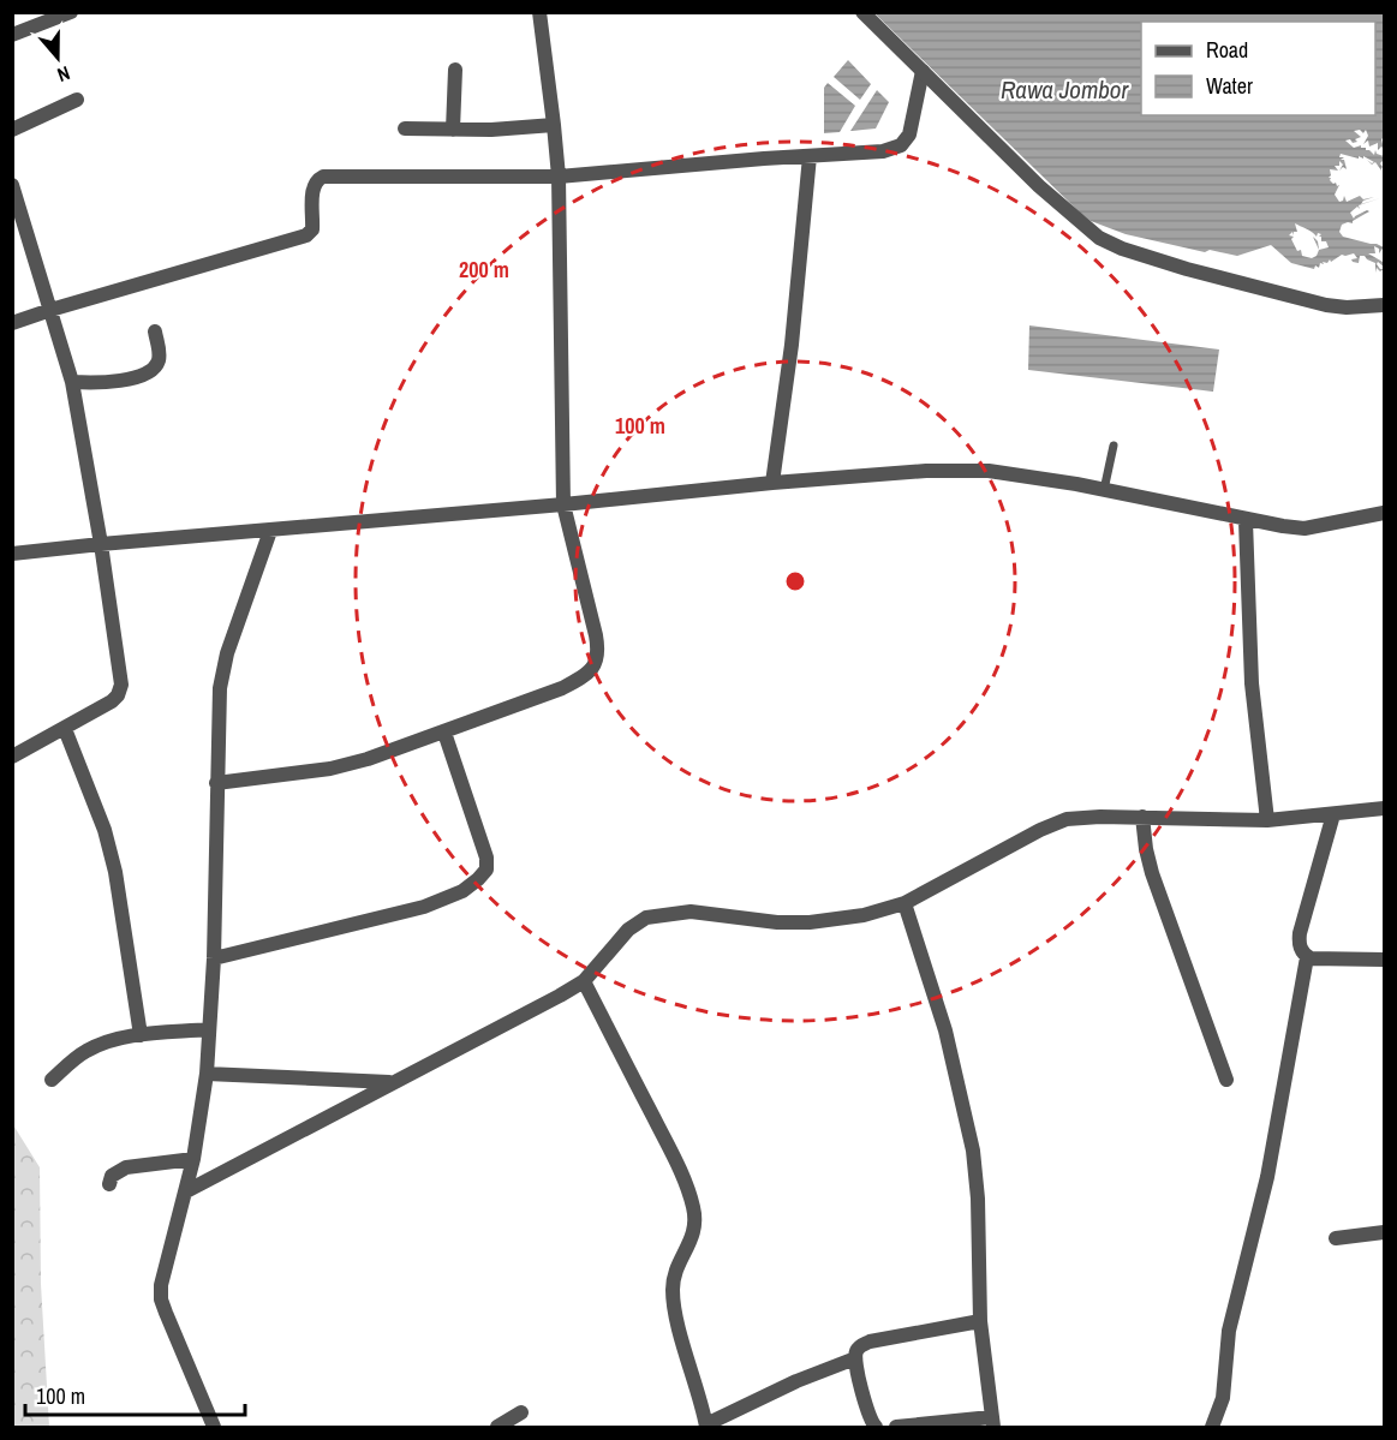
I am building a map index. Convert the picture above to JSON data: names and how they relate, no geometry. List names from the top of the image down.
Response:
{
  "water": ["Rawa Jombor"],
  "legend": ["Road", "Water"],
  "scale_bar": "100 m",
  "north": "bottom",
  "rings": ["200 m", "100 m"]
}
